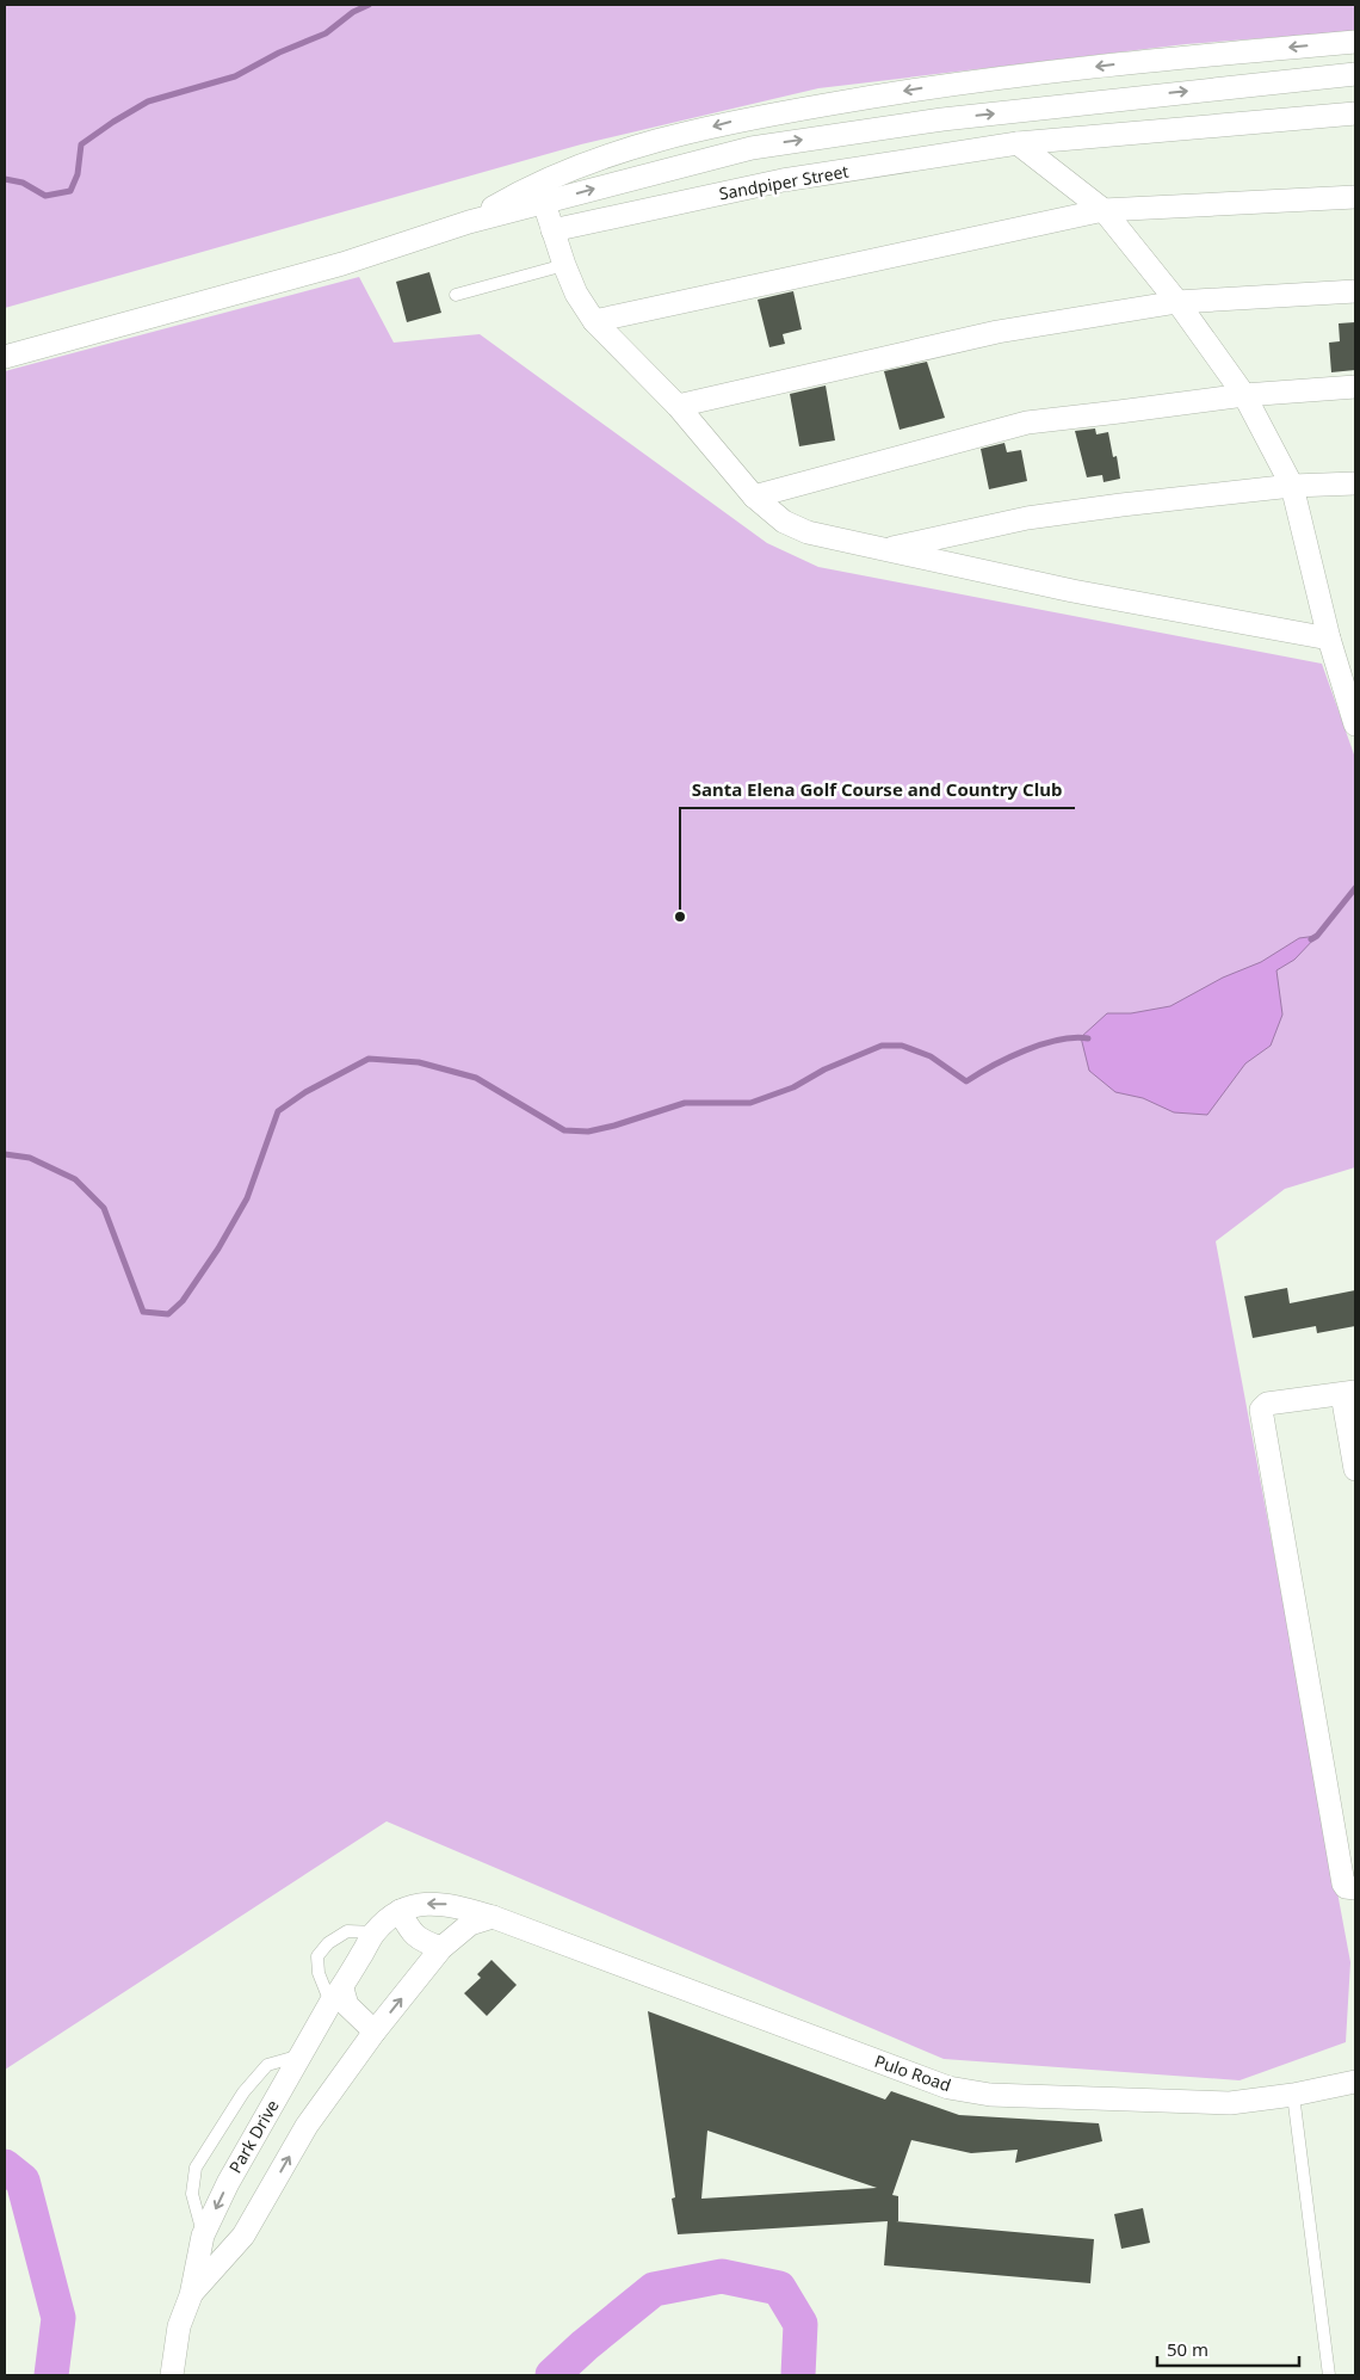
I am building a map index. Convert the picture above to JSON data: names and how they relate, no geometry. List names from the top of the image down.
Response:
{
  "streets": {
    "street": ["Sandpiper Street", "Pulo Road", "Park Drive"]
  },
  "crossings": [
    ["Pulo Road", "Park Drive"]
  ],
  "places": ["Santa Elena Golf Course and Country Club"],
  "scale_bar": "50 m"
}
